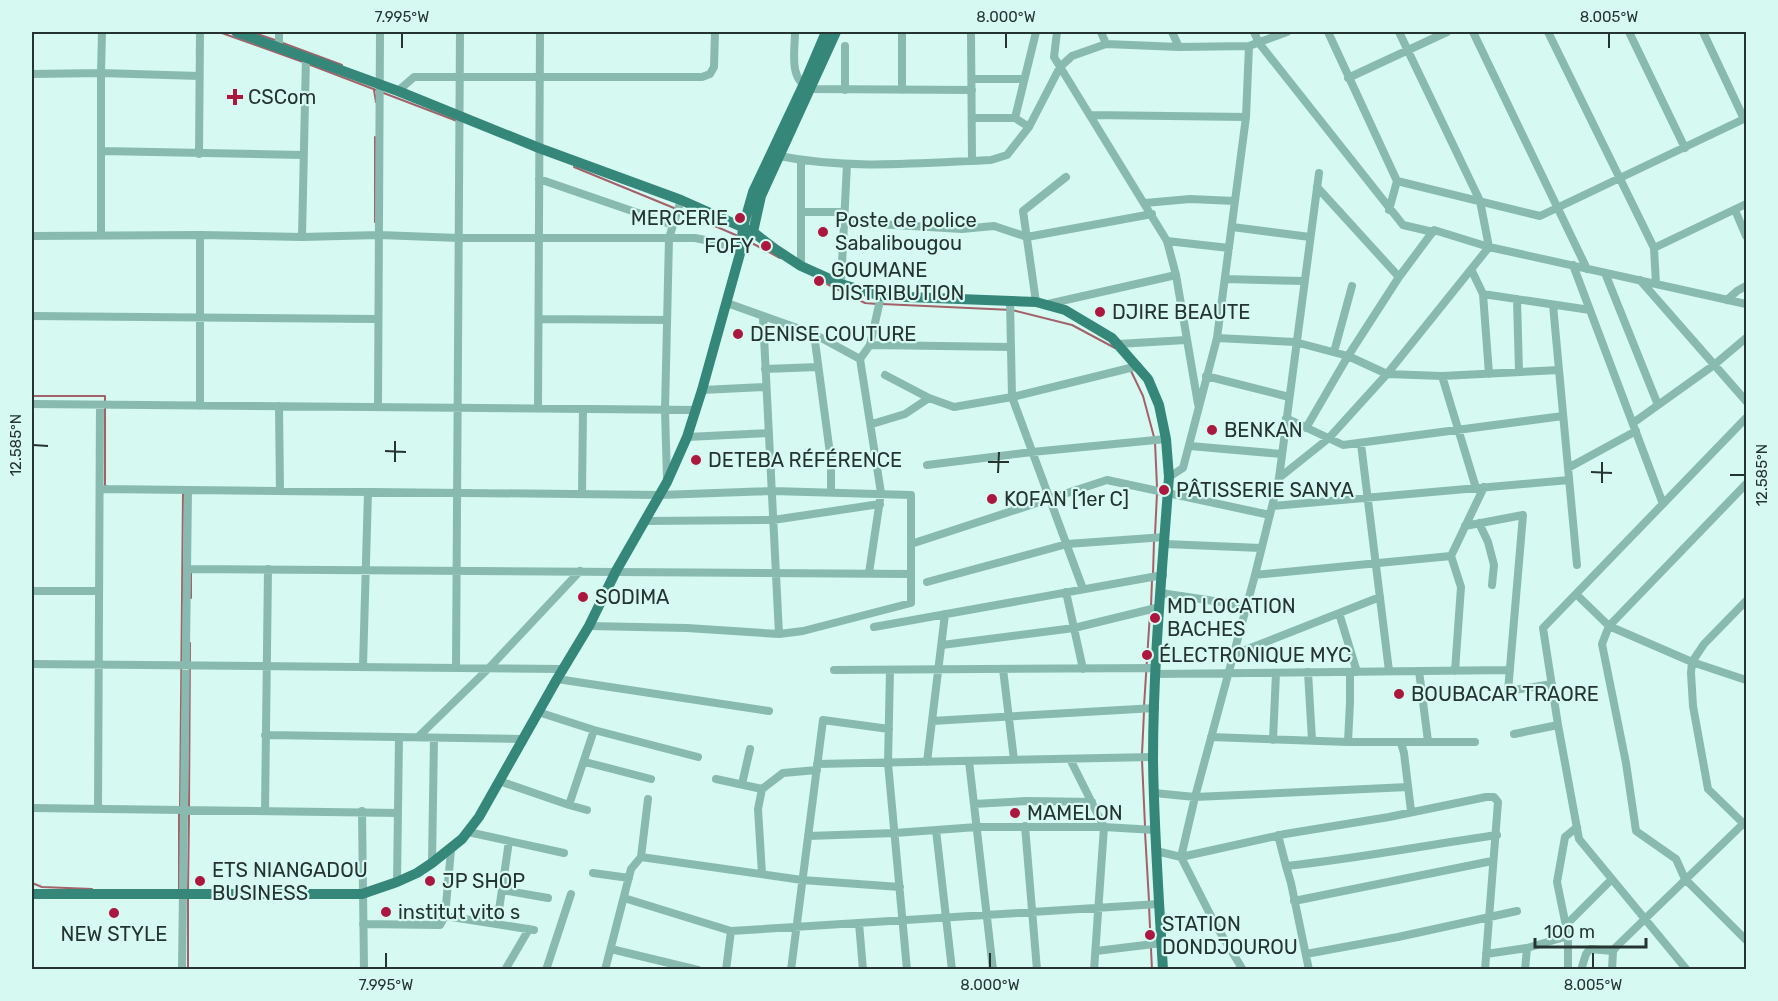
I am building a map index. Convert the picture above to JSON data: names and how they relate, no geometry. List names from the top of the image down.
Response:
{
  "places": {
    "health": ["CSCom"],
    "other": [
      "MERCERIE",
      "Poste de police Sabalibougou",
      "FOFY",
      "GOUMANE DISTRIBUTION",
      "DJIRE BEAUTE",
      "DENISE COUTURE",
      "BENKAN",
      "DETEBA RÉFÉRENCE",
      "PÂTISSERIE SANYA",
      "KOFAN [1er C]",
      "SODIMA",
      "MD LOCATION BACHES",
      "ÉLECTRONIQUE MYC",
      "BOUBACAR TRAORE",
      "MAMELON",
      "ETS NIANGADOU BUSINESS",
      "JP SHOP",
      "institut vito s",
      "NEW STYLE",
      "STATION DONDJOUROU"
    ]
  },
  "scale_bar": "100 m",
  "coordinates": [
    "7.995°W",
    "8.000°W",
    "8.005°W",
    "12.585°N"
  ]
}
